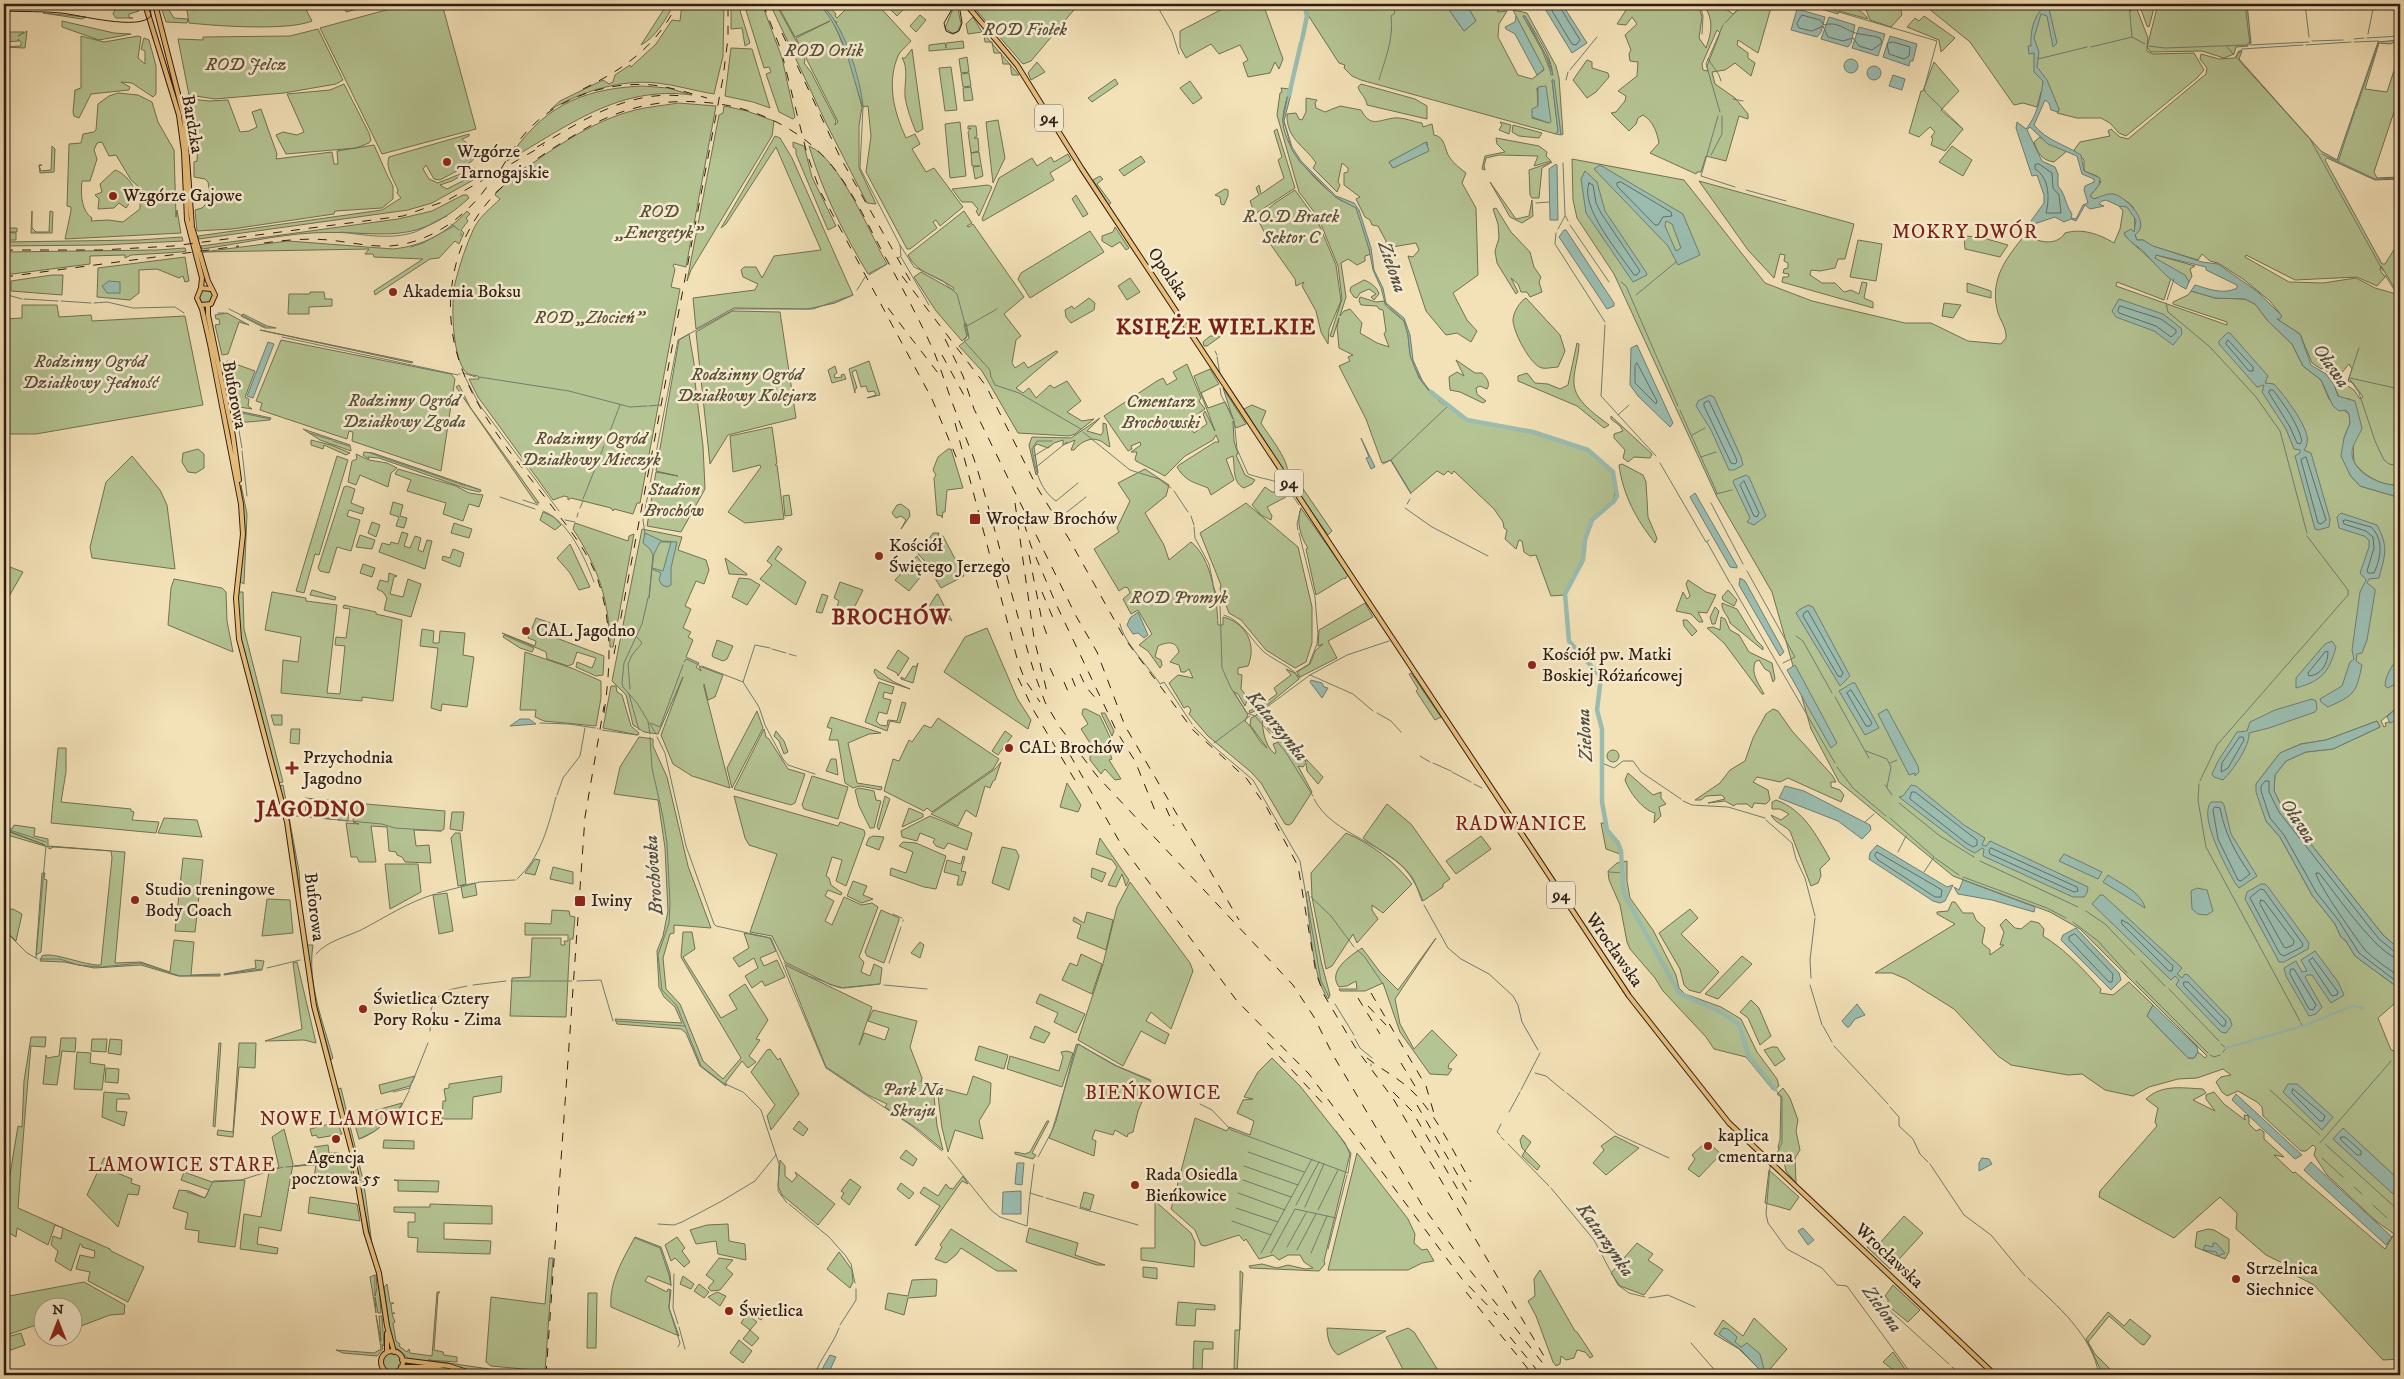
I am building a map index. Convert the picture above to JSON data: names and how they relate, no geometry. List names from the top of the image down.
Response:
{
  "streets": {
    "main road": [
      "94",
      "Bardzka",
      "Opolska",
      "Buforowa",
      "Wrocławska"
    ]
  },
  "crossings": [
    ["Opolska", "Wrocławska"]
  ],
  "districts": [
    "MOKRY DWÓR",
    "KSIĘŻE WIELKIE",
    "BROCHÓW",
    "JAGODNO",
    "RADWANICE",
    "BIEŃKOWICE",
    "NOWE LAMOWICE",
    "LAMOWICE STARE"
  ],
  "water": [
    "Zielona",
    "Oława",
    "Katarzynka",
    "Brochówka"
  ],
  "parks": [
    "ROD Fiołek",
    "ROD Orlik",
    "ROD Jelcz",
    "ROD „Energetyk”",
    "R.O.D Bratek Sektor C",
    "ROD „Złocień”",
    "Rodzinny Ogród Działkowy Jedność",
    "Rodzinny Ogród Działkowy Kolejarz",
    "Rodzinny Ogród Działkowy Zgoda",
    "Cmentarz Brochowski",
    "Rodzinny Ogród Działkowy Mieczyk",
    "Stadion Brochów",
    "ROD Promyk",
    "Park Na Skraju"
  ],
  "places": {
    "other": [
      "Wzgórze Tarnogajskie",
      "Wzgórze Gajowe",
      "Akademia Boksu",
      "Kościół Świętego Jerzego",
      "CAL Jagodno",
      "Kościół pw. Matki Boskiej Różańcowej",
      "CAL Brochów",
      "Studio treningowe Body Coach",
      "Świetlica Cztery Pory Roku - Zima",
      "Agencja pocztowa 55",
      "kaplica cmentarna",
      "Rada Osiedla Bieńkowice",
      "Strzelnica Siechnice",
      "Świetlica"
    ],
    "transit": ["Wrocław Brochów", "Iwiny"],
    "health": ["Przychodnia Jagodno"]
  },
  "north": "top"
}
